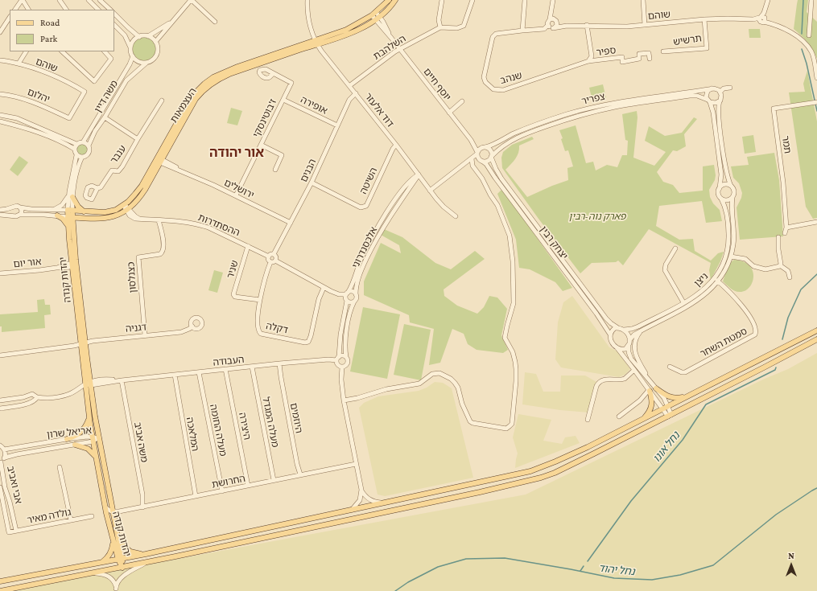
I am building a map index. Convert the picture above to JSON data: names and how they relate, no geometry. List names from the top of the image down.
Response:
{
  "streets": {
    "main road": ["העצמאות", "יהדות קנדה"],
    "street": [
      "שוהם",
      "תרשיש",
      "השלהבת",
      "ספיר",
      "שנהב",
      "יוסף חיים",
      "יהלום",
      "משה דיין",
      "צפריר",
      "אופירה",
      "דוד אלעזר",
      "ז'בוטינסקי",
      "תמר",
      "ענבר",
      "הבנים",
      "השיטה",
      "ירושלים",
      "ההסתדרות",
      "יצחק רבין",
      "אלכסנדרוני",
      "אור יום",
      "שניר",
      "כצנלסון",
      "ניצן",
      "דגניה",
      "דקלה",
      "סמטת השחר",
      "העבודה",
      "היוזמים",
      "מעלה המגדל",
      "היצירה",
      "מעלה החומה",
      "אריאל שרון",
      "המלאכה",
      "משה אביב",
      "החרושת",
      "אבי ואביב",
      "גולדה מאיר"
    ]
  },
  "crossings": [
    ["שוהם", "תרשיש"],
    ["שוהם", "יהלום"],
    ["השלהבת", "יוסף חיים"],
    ["השלהבת", "דוד אלעזר"],
    ["ספיר", "שנהב"],
    ["יוסף חיים", "צפריר"],
    ["יוסף חיים", "העצמאות"],
    ["יוסף חיים", "יצחק רבין"],
    ["משה דיין", "ענבר"],
    ["צפריר", "יצחק רבין"],
    ["העצמאות", "דוד אלעזר"],
    ["העצמאות", "ירושלים"],
    ["העצמאות", "ההסתדרות"],
    ["העצמאות", "יהדות קנדה"],
    ["אופירה", "ז'בוטינסקי"],
    ["אופירה", "הבנים"],
    ["דוד אלעזר", "הבנים"],
    ["דוד אלעזר", "השיטה"],
    ["דוד אלעזר", "אלכסנדרוני"],
    ["ז'בוטינסקי", "ירושלים"],
    ["הבנים", "השיטה"],
    ["הבנים", "ירושלים"],
    ["הבנים", "ההסתדרות"],
    ["הבנים", "דקלה"],
    ["ההסתדרות", "שניר"],
    ["ההסתדרות", "כצנלסון"],
    ["ההסתדרות", "דקלה"],
    ["יצחק רבין", "ניצן"],
    ["אור יום", "יהדות קנדה"],
    ["שניר", "דקלה"],
    ["כצנלסון", "דגניה"],
    ["יהדות קנדה", "דגניה"],
    ["יהדות קנדה", "העבודה"],
    ["יהדות קנדה", "אריאל שרון"],
    ["יהדות קנדה", "החרושת"],
    ["ניצן", "סמטת השחר"],
    ["העבודה", "היוזמים"],
    ["העבודה", "מעלה המגדל"],
    ["העבודה", "היצירה"],
    ["העבודה", "מעלה החומה"],
    ["העבודה", "המלאכה"],
    ["העבודה", "משה אביב"],
    ["היוזמים", "החרושת"],
    ["מעלה המגדל", "החרושת"],
    ["היצירה", "החרושת"],
    ["מעלה החומה", "החרושת"],
    ["המלאכה", "החרושת"],
    ["משה אביב", "החרושת"],
    ["אבי ואביב", "גולדה מאיר"]
  ],
  "districts": ["אור יהודה"],
  "water": ["נחל אונו", "נחל יהוד"],
  "parks": ["פארק נוה-רבין"],
  "legend": ["Road", "Park"],
  "north": "top"
}
